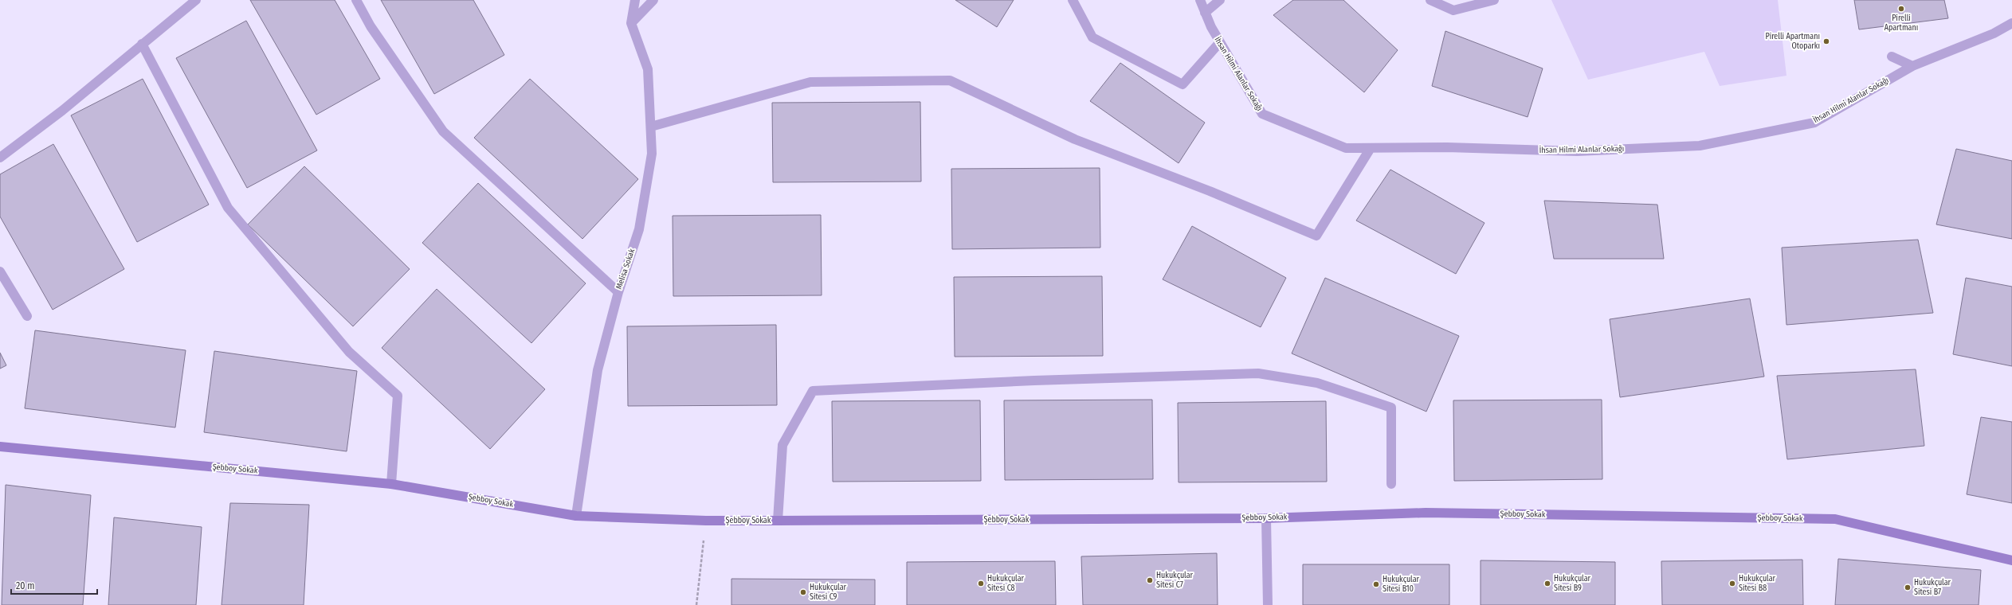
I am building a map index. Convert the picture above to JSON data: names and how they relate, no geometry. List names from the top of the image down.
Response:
{
  "streets": {
    "street": ["İhsan Hilmi Alanlar Sokağı", "Melisa Sokak", "Şebboy Sokak"]
  },
  "crossings": [
    ["Melisa Sokak", "Şebboy Sokak"]
  ],
  "places": [
    "Pirelli Apartmanı",
    "Pirelli Apartmanı Otoparkı",
    "Hukukçular Sitesi C7",
    "Hukukçular Sitesi C8",
    "Hukukçular Sitesi B9",
    "Hukukçular Sitesi B8",
    "Hukukçular Sitesi B10",
    "Hukukçular Sitesi B7",
    "Hukukçular Sitesi C9"
  ],
  "scale_bar": "20 m"
}
